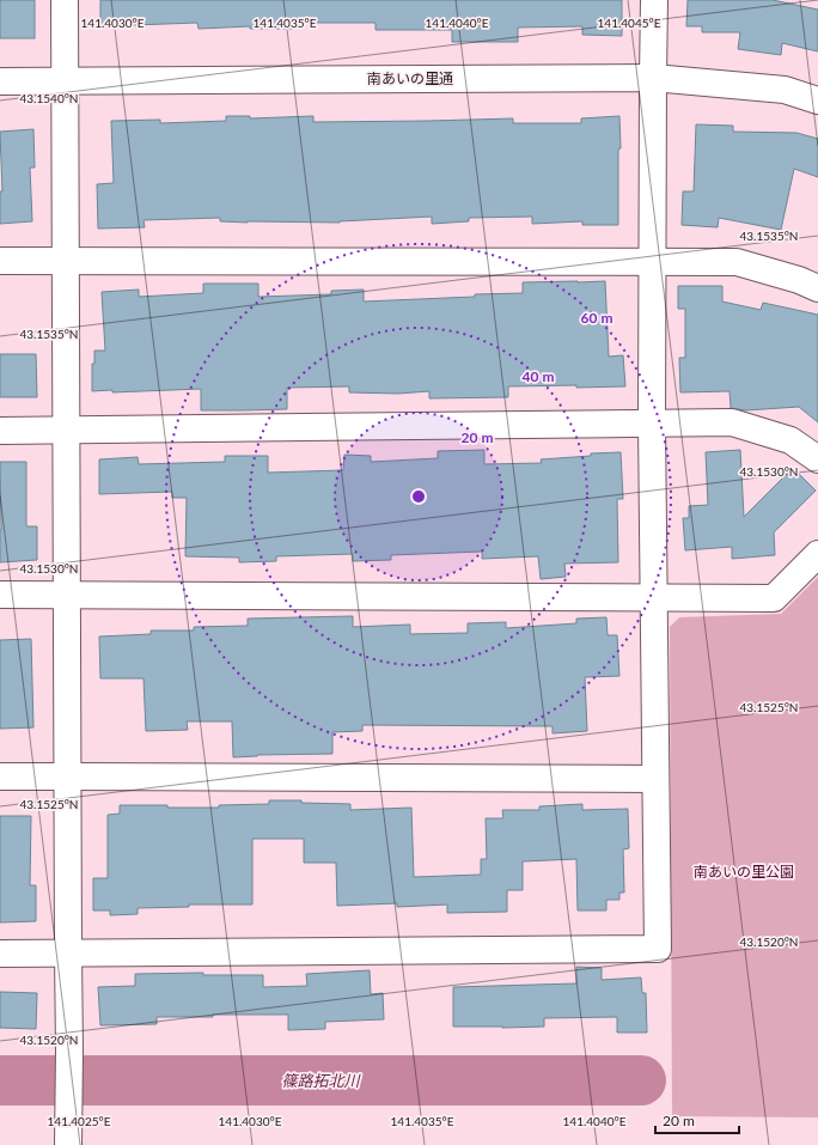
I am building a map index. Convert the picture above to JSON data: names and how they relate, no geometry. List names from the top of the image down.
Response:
{
  "streets": {
    "street": ["南あいの里通"]
  },
  "water": ["篠路拓北川"],
  "parks": ["南あいの里公園"],
  "scale_bar": "20 m",
  "coordinates": [
    "141.4030°E",
    "141.4035°E",
    "141.4040°E",
    "141.4045°E",
    "43.1540°N",
    "43.1535°N",
    "43.1530°N",
    "43.1525°N",
    "43.1520°N",
    "141.4025°E"
  ],
  "rings": ["60 m", "40 m", "20 m"]
}
